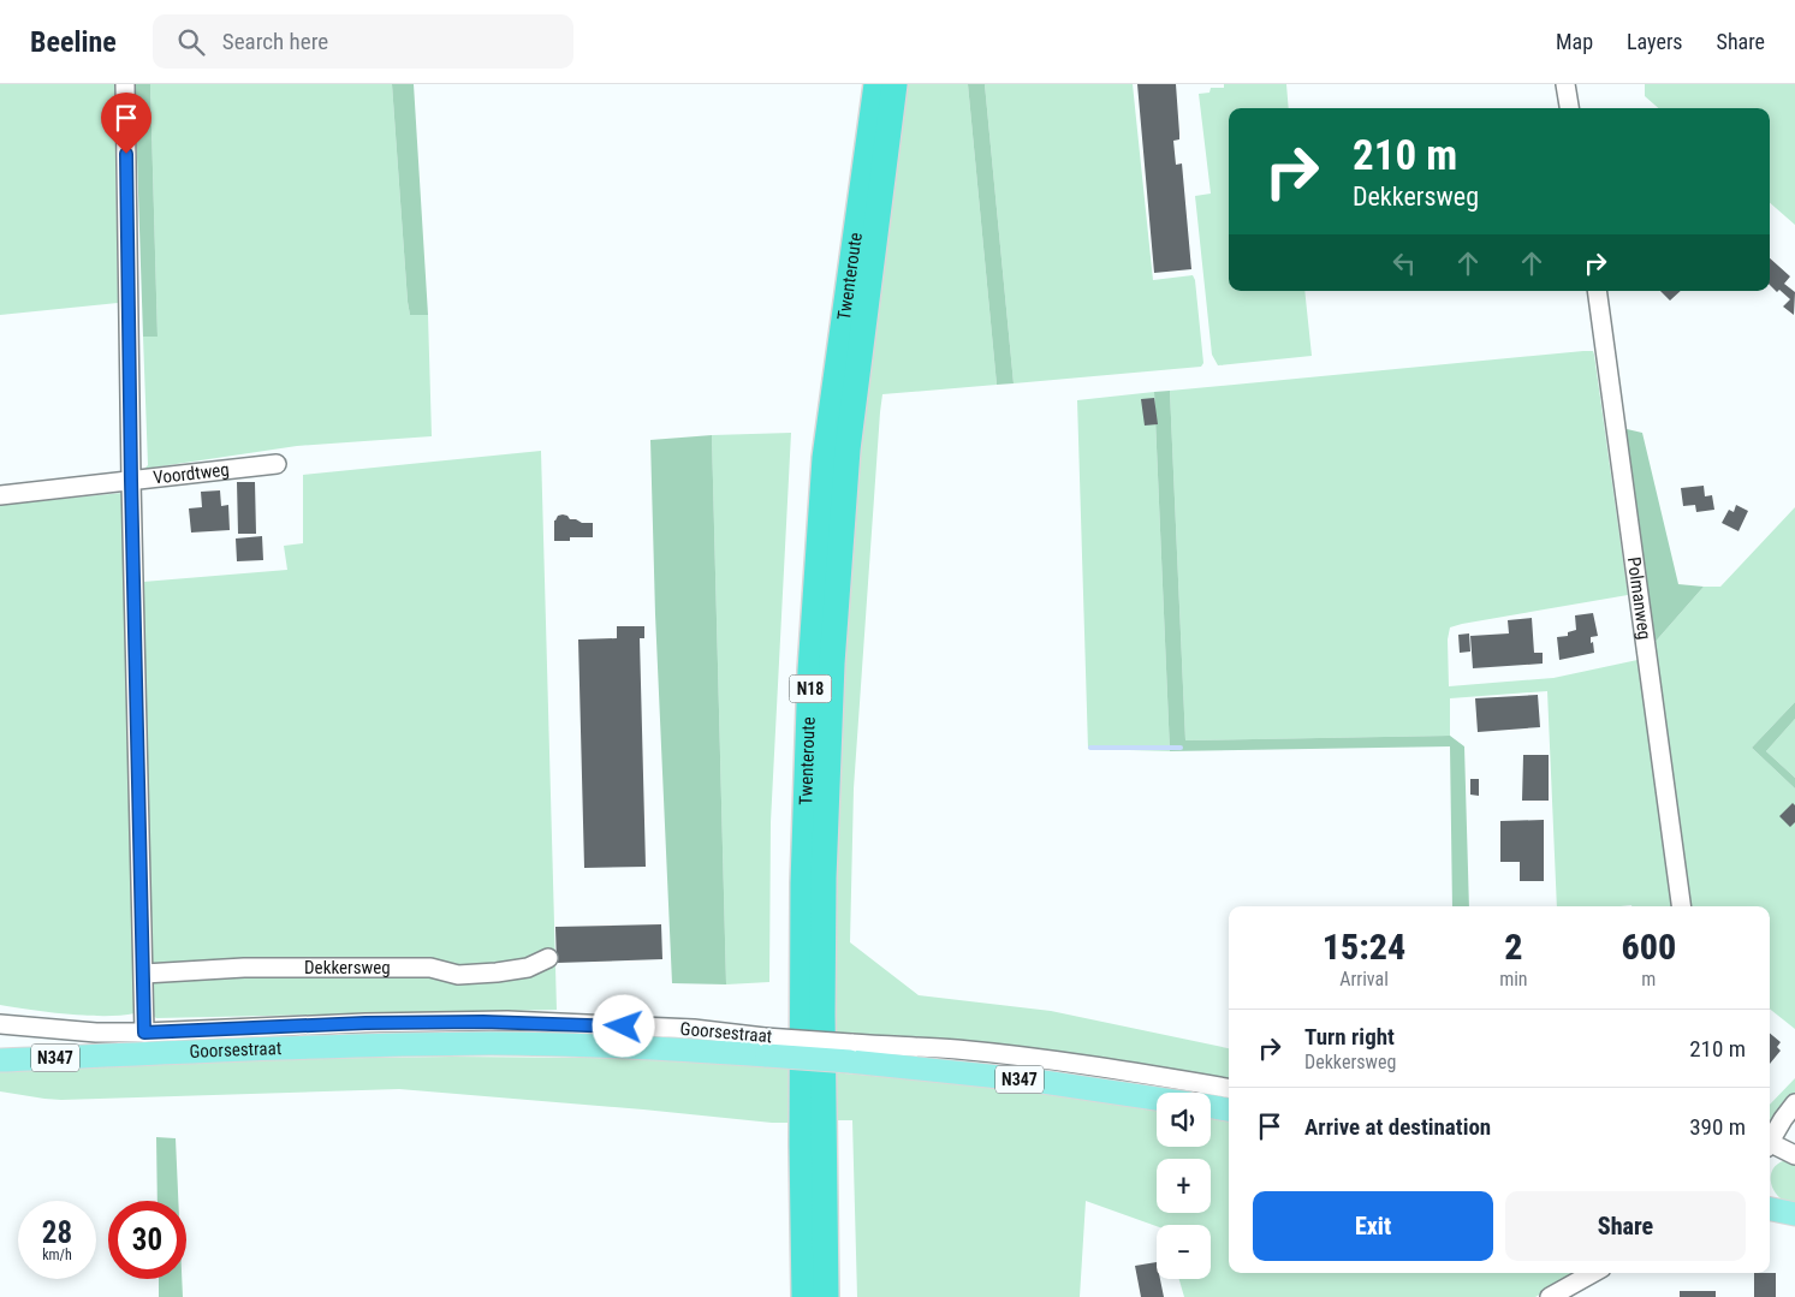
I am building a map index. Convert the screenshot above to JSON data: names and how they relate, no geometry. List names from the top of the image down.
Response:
{
  "streets": {
    "highway": ["Twenteroute", "N18"],
    "main road": ["Goorsestraat", "N347"],
    "street": ["Voordtweg", "Polmanweg", "Dekkersweg"]
  },
  "page": {
    "header": "Beeline",
    "search": "Search here",
    "nav": ["Map", "Layers", "Share"],
    "turn": ["210 m", "Dekkersweg"],
    "eta": [
      "15:24",
      "Arrival",
      "2",
      "min",
      "600",
      "m"
    ],
    "list": [
      {
        "name": "Turn right",
        "note": "Dekkersweg",
        "value": "210 m"
      },
      {
        "name": "Arrive at destination",
        "value": "390 m"
      }
    ],
    "map_buttons": ["+", "−"],
    "buttons": ["Exit", "Share"],
    "speed": "28 km/h",
    "limit": "30"
  }
}
